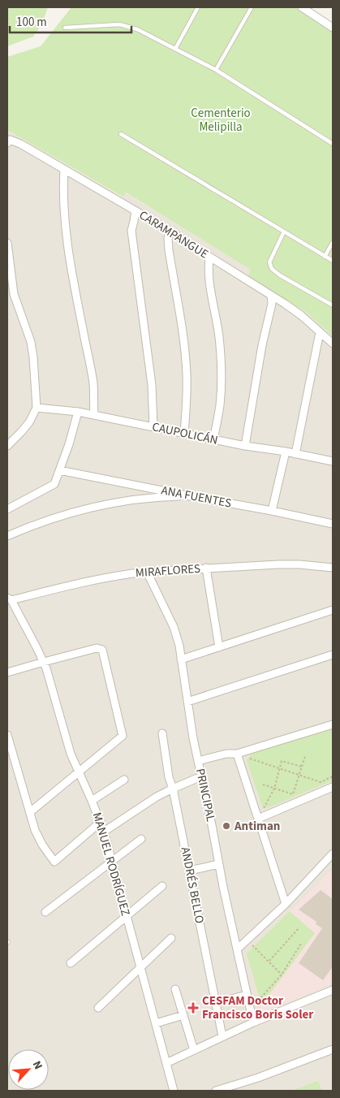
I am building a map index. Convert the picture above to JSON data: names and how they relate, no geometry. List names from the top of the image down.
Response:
{
  "streets": {
    "street": [
      "CARAMPANGUE",
      "CAUPOLICÁN",
      "ANA FUENTES",
      "MIRAFLORES",
      "PRINCIPAL",
      "MANUEL RODRÍGUEZ",
      "ANDRÉS BELLO"
    ]
  },
  "crossings": [
    ["MIRAFLORES", "PRINCIPAL"],
    ["MIRAFLORES", "MANUEL RODRÍGUEZ"]
  ],
  "parks": ["Cementerio Melipilla"],
  "places": {
    "other": ["Antiman"],
    "health": ["CESFAM Doctor Francisco Boris Soler"]
  },
  "scale_bar": "100 m",
  "north": "top right"
}
